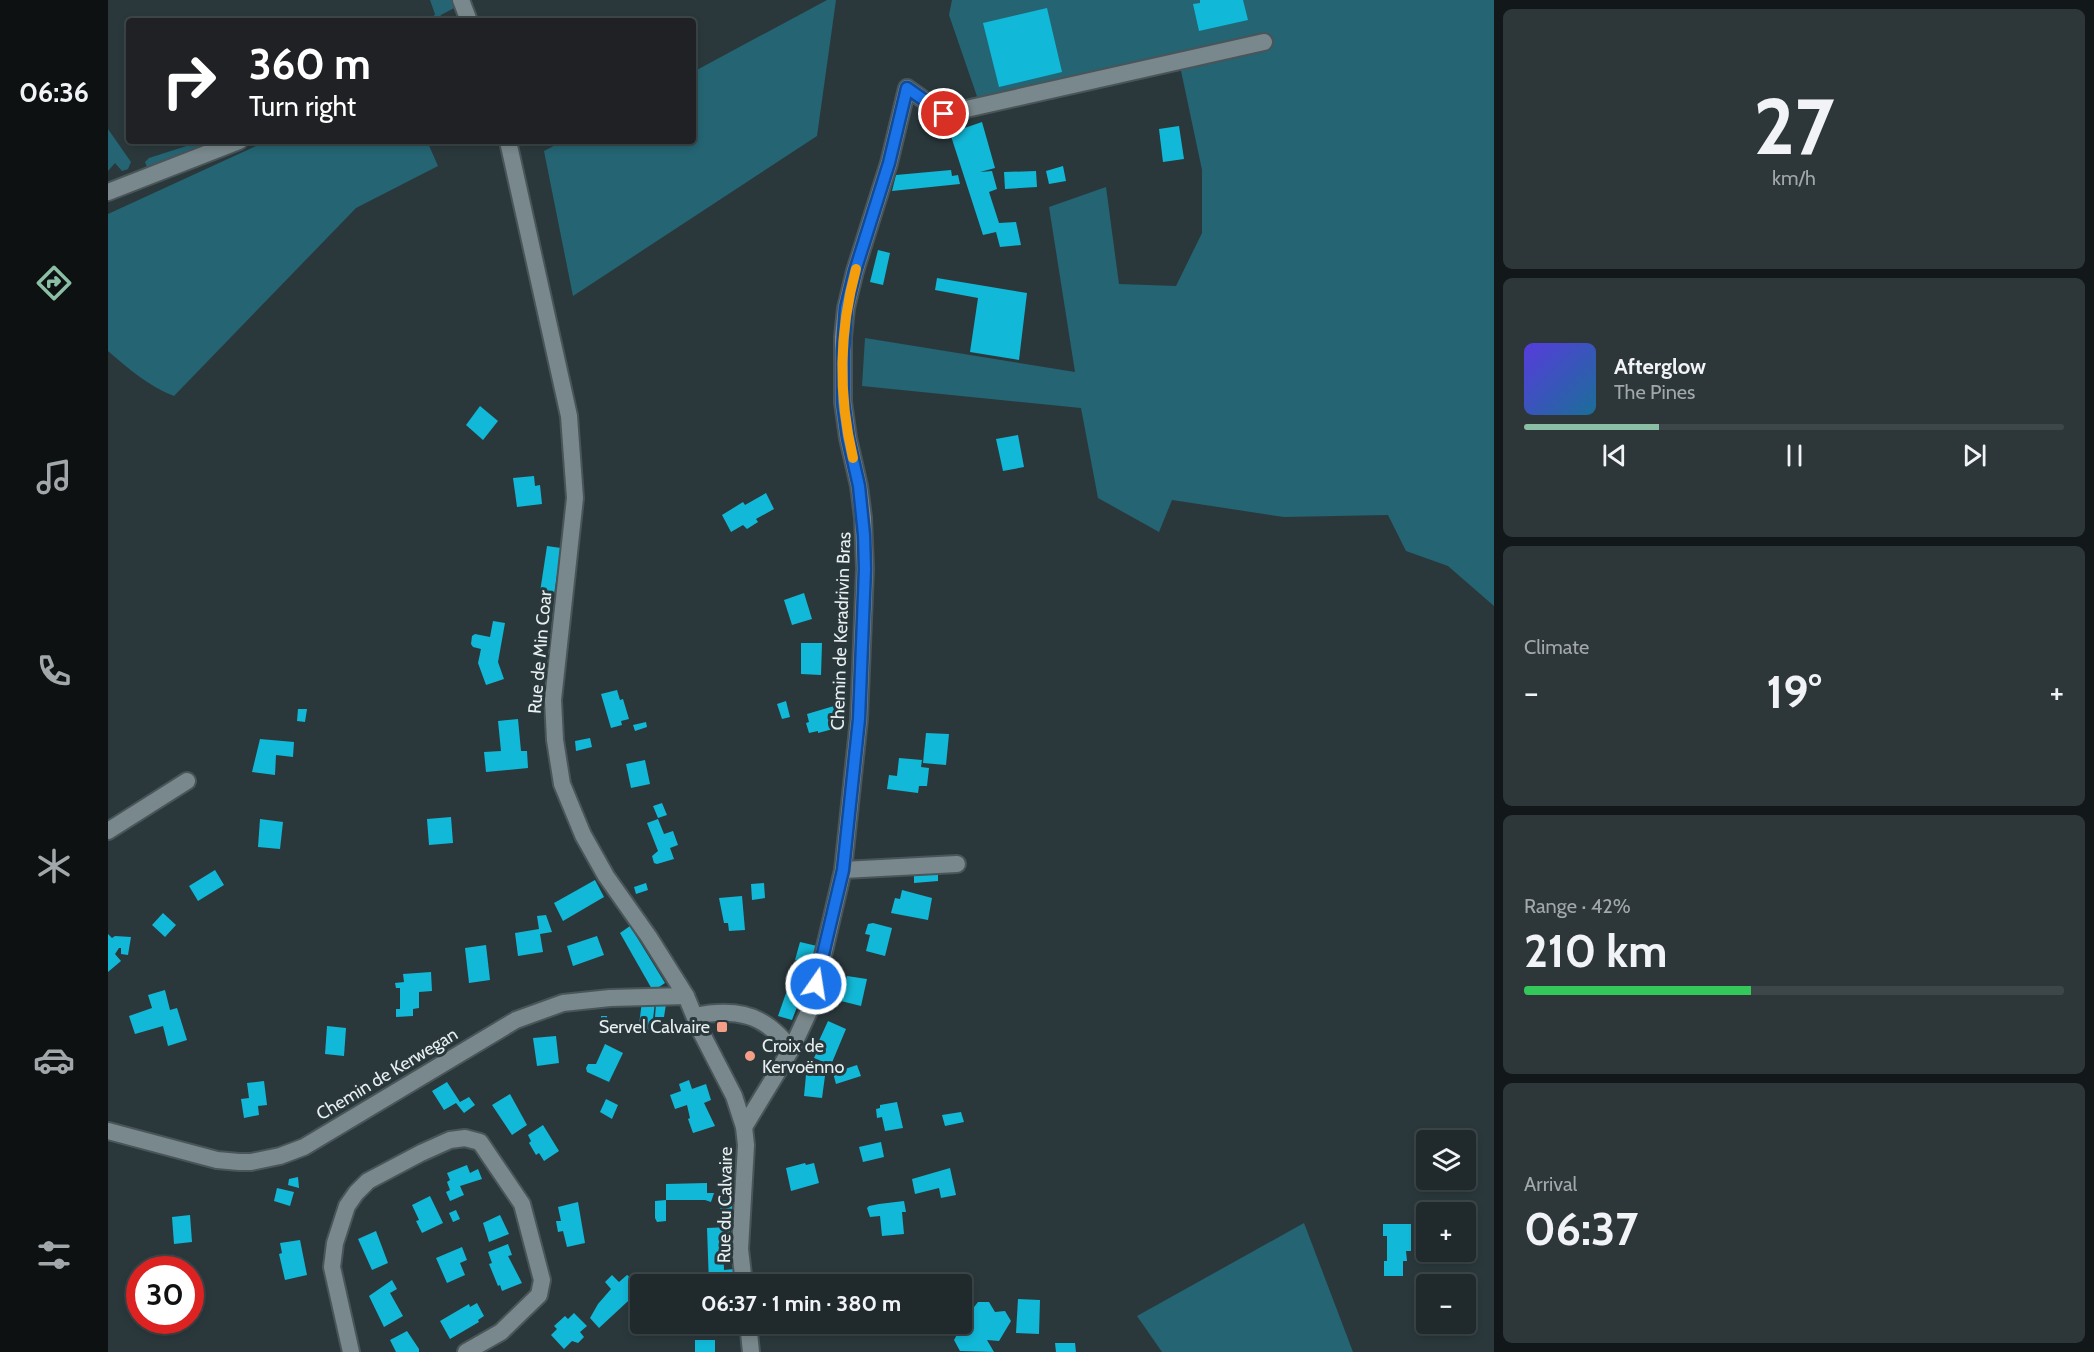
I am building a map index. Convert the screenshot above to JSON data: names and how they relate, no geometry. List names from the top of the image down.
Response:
{
  "streets": {
    "street": [
      "Chemin de Keradrivin Bras",
      "Rue de Min Coar",
      "Chemin de Kerwegan",
      "Rue du Calvaire"
    ]
  },
  "crossings": [
    ["Chemin de Keradrivin Bras", "Rue de Min Coar"],
    ["Chemin de Keradrivin Bras", "Rue du Calvaire"],
    ["Rue de Min Coar", "Chemin de Kerwegan"],
    ["Rue de Min Coar", "Rue du Calvaire"]
  ],
  "places": {
    "transit": ["Servel Calvaire"],
    "other": ["Croix de Kervoënno"]
  },
  "page": {
    "tabs": "06:36",
    "tile": [
      ["27", "km/h"],
      "Climate",
      ["Range · 42%", "210 km"],
      ["Arrival", "06:37"]
    ],
    "turn": ["360 m", "Turn right"],
    "song": ["Afterglow", "The Pines"],
    "heat": ["−", "19°", "+"],
    "map_buttons": ["+", "−"],
    "limit": "30",
    "trip": "06:37 · 1 min · 380 m"
  }
}
